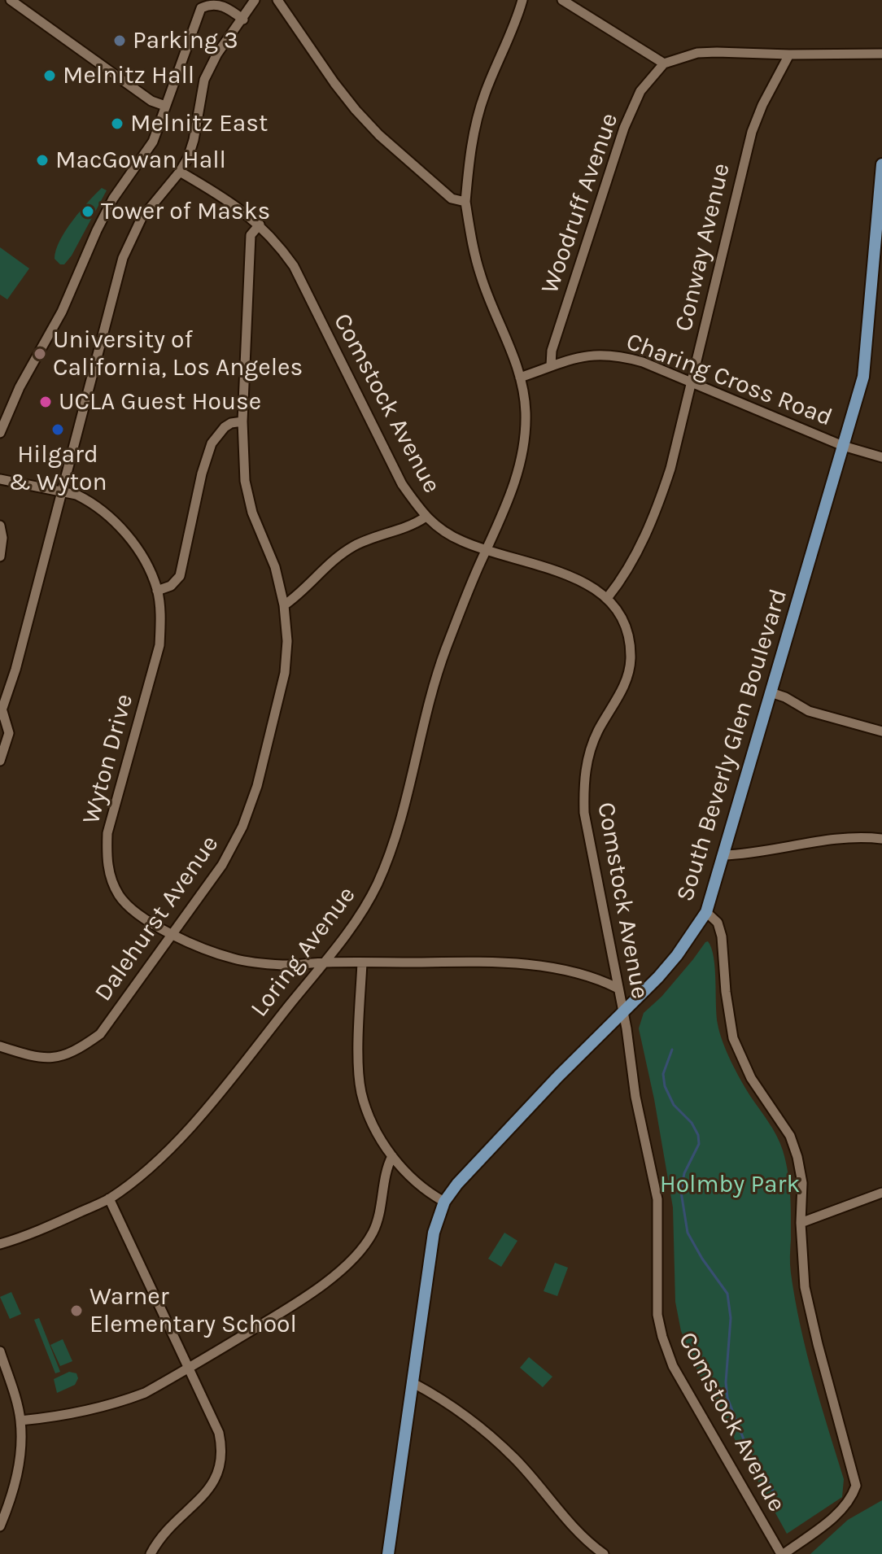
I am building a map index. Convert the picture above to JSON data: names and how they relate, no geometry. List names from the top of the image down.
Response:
{
  "streets": {
    "main road": ["South Beverly Glen Boulevard"],
    "street": [
      "Woodruff Avenue",
      "Conway Avenue",
      "Charing Cross Road",
      "Comstock Avenue",
      "Wyton Drive",
      "Dalehurst Avenue",
      "Loring Avenue"
    ]
  },
  "crossings": [
    ["Woodruff Avenue", "Charing Cross Road"],
    ["Conway Avenue", "Charing Cross Road"],
    ["Conway Avenue", "Comstock Avenue"],
    ["Charing Cross Road", "South Beverly Glen Boulevard"],
    ["Charing Cross Road", "Loring Avenue"],
    ["Comstock Avenue", "South Beverly Glen Boulevard"],
    ["Comstock Avenue", "Wyton Drive"],
    ["Comstock Avenue", "Dalehurst Avenue"],
    ["Comstock Avenue", "Loring Avenue"],
    ["Wyton Drive", "Dalehurst Avenue"],
    ["Wyton Drive", "Loring Avenue"]
  ],
  "parks": ["Holmby Park"],
  "places": [
    "Parking 3",
    "Melnitz Hall",
    "Melnitz East",
    "MacGowan Hall",
    "Tower of Masks",
    "University of California, Los Angeles",
    "UCLA Guest House",
    "Hilgard & Wyton",
    "Warner Elementary School"
  ]
}
